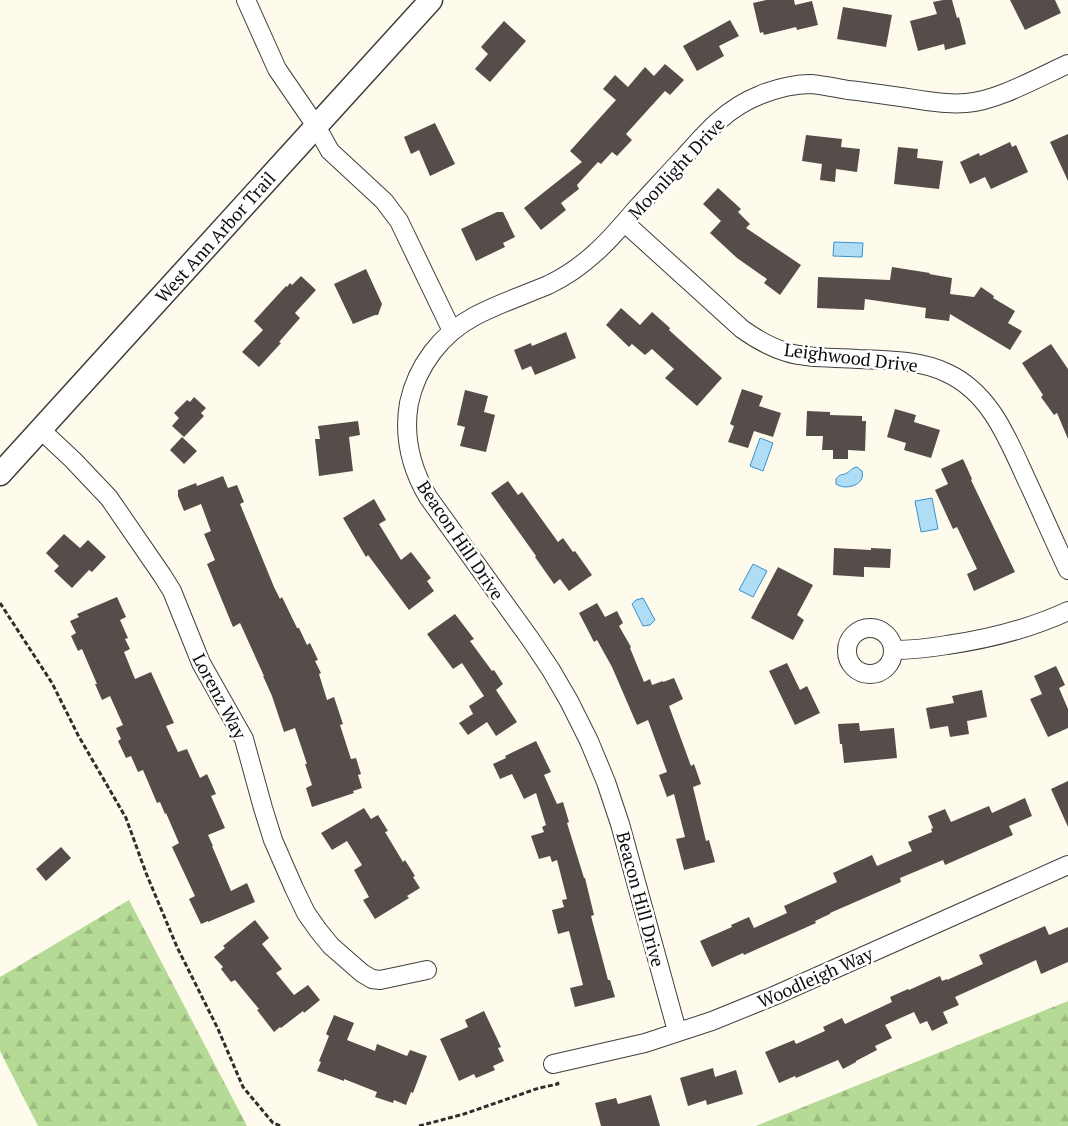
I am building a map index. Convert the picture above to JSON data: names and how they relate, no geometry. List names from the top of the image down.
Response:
{
  "streets": {
    "street": [
      "Moonlight Drive",
      "West Ann Arbor Trail",
      "Leighwood Drive",
      "Beacon Hill Drive",
      "Lorenz Way",
      "Woodleigh Way"
    ]
  },
  "crossings": [
    ["Moonlight Drive", "Leighwood Drive"],
    ["Moonlight Drive", "Beacon Hill Drive"],
    ["West Ann Arbor Trail", "Lorenz Way"],
    ["Beacon Hill Drive", "Woodleigh Way"]
  ]
}
